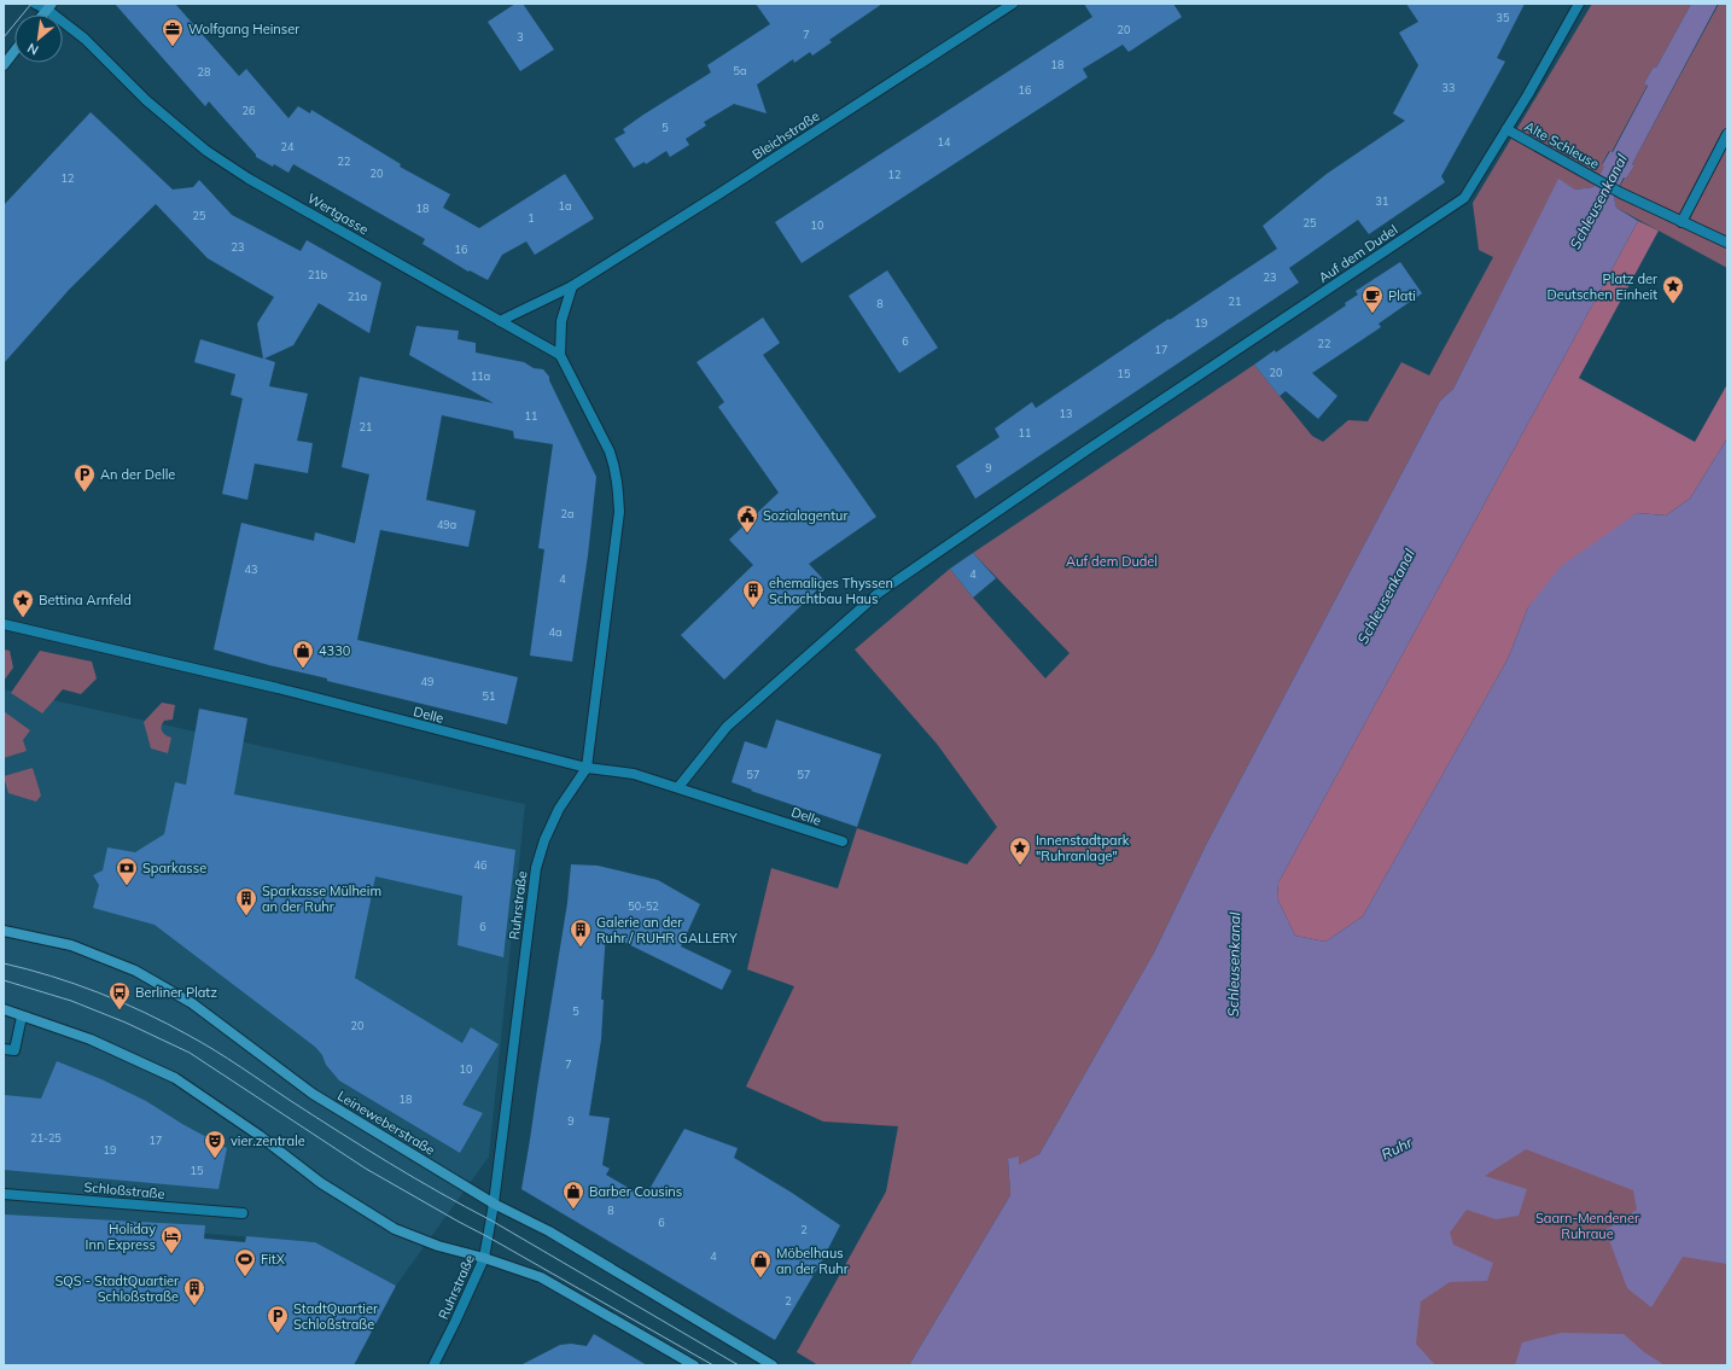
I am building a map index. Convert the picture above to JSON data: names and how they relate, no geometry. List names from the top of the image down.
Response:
{
  "streets": {
    "main road": ["Leineweberstraße"],
    "street": [
      "Bleichstraße",
      "Alte Schleuse",
      "Wertgasse",
      "Auf dem Dudel",
      "Delle",
      "Ruhrstraße",
      "Schloßstraße"
    ]
  },
  "crossings": [
    ["Bleichstraße", "Wertgasse"],
    ["Alte Schleuse", "Auf dem Dudel"],
    ["Wertgasse", "Ruhrstraße"],
    ["Auf dem Dudel", "Delle"],
    ["Delle", "Ruhrstraße"],
    ["Ruhrstraße", "Leineweberstraße"]
  ],
  "water": ["Schleusenkanal", "Ruhr"],
  "parks": ["Auf dem Dudel", "Saarn-Mendener Ruhraue"],
  "places": {
    "office": ["Wolfgang Heinser"],
    "place": ["Platz der Deutschen Einheit", "Bettina Arnfeld", "Innenstadtpark \"Ruhranlage\""],
    "cafe": ["Plati"],
    "parking": ["An der Delle", "StadtQuartier Schloßstraße"],
    "public building": ["Sozialagentur"],
    "building": [
      "ehemaliges Thyssen Schachtbau Haus",
      "Sparkasse Mülheim an der Ruhr",
      "Galerie an der Ruhr / RUHR GALLERY",
      "SQS - StadtQuartier Schloßstraße"
    ],
    "shop": ["4330", "Barber Cousins", "Möbelhaus an der Ruhr"],
    "bank": ["Sparkasse"],
    "bus stop": ["Berliner Platz"],
    "theatre": ["vier.zentrale"],
    "hotel": ["Holiday Inn Express"],
    "sports": ["FitX"]
  },
  "house_numbers": [
    "35",
    "20",
    "7",
    "3",
    "18",
    "5a",
    "28",
    "33",
    "16",
    "26",
    "5",
    "14",
    "24",
    "22",
    "20",
    "12",
    "12",
    "31",
    "1a",
    "18",
    "25",
    "1",
    "25",
    "10",
    "23",
    "16",
    "21b",
    "23",
    "21a",
    "21",
    "8",
    "19",
    "6",
    "22",
    "17",
    "20",
    "15",
    "11a",
    "13",
    "11",
    "21",
    "11",
    "9",
    "2a",
    "49a",
    "43",
    "4",
    "4",
    "4a",
    "49",
    "51",
    "57",
    "57",
    "46",
    "50-52",
    "6",
    "5",
    "20",
    "7",
    "10",
    "18",
    "9",
    "21-25",
    "17",
    "19",
    "15",
    "8",
    "6",
    "2",
    "4",
    "2"
  ],
  "north": "bottom left"
}
